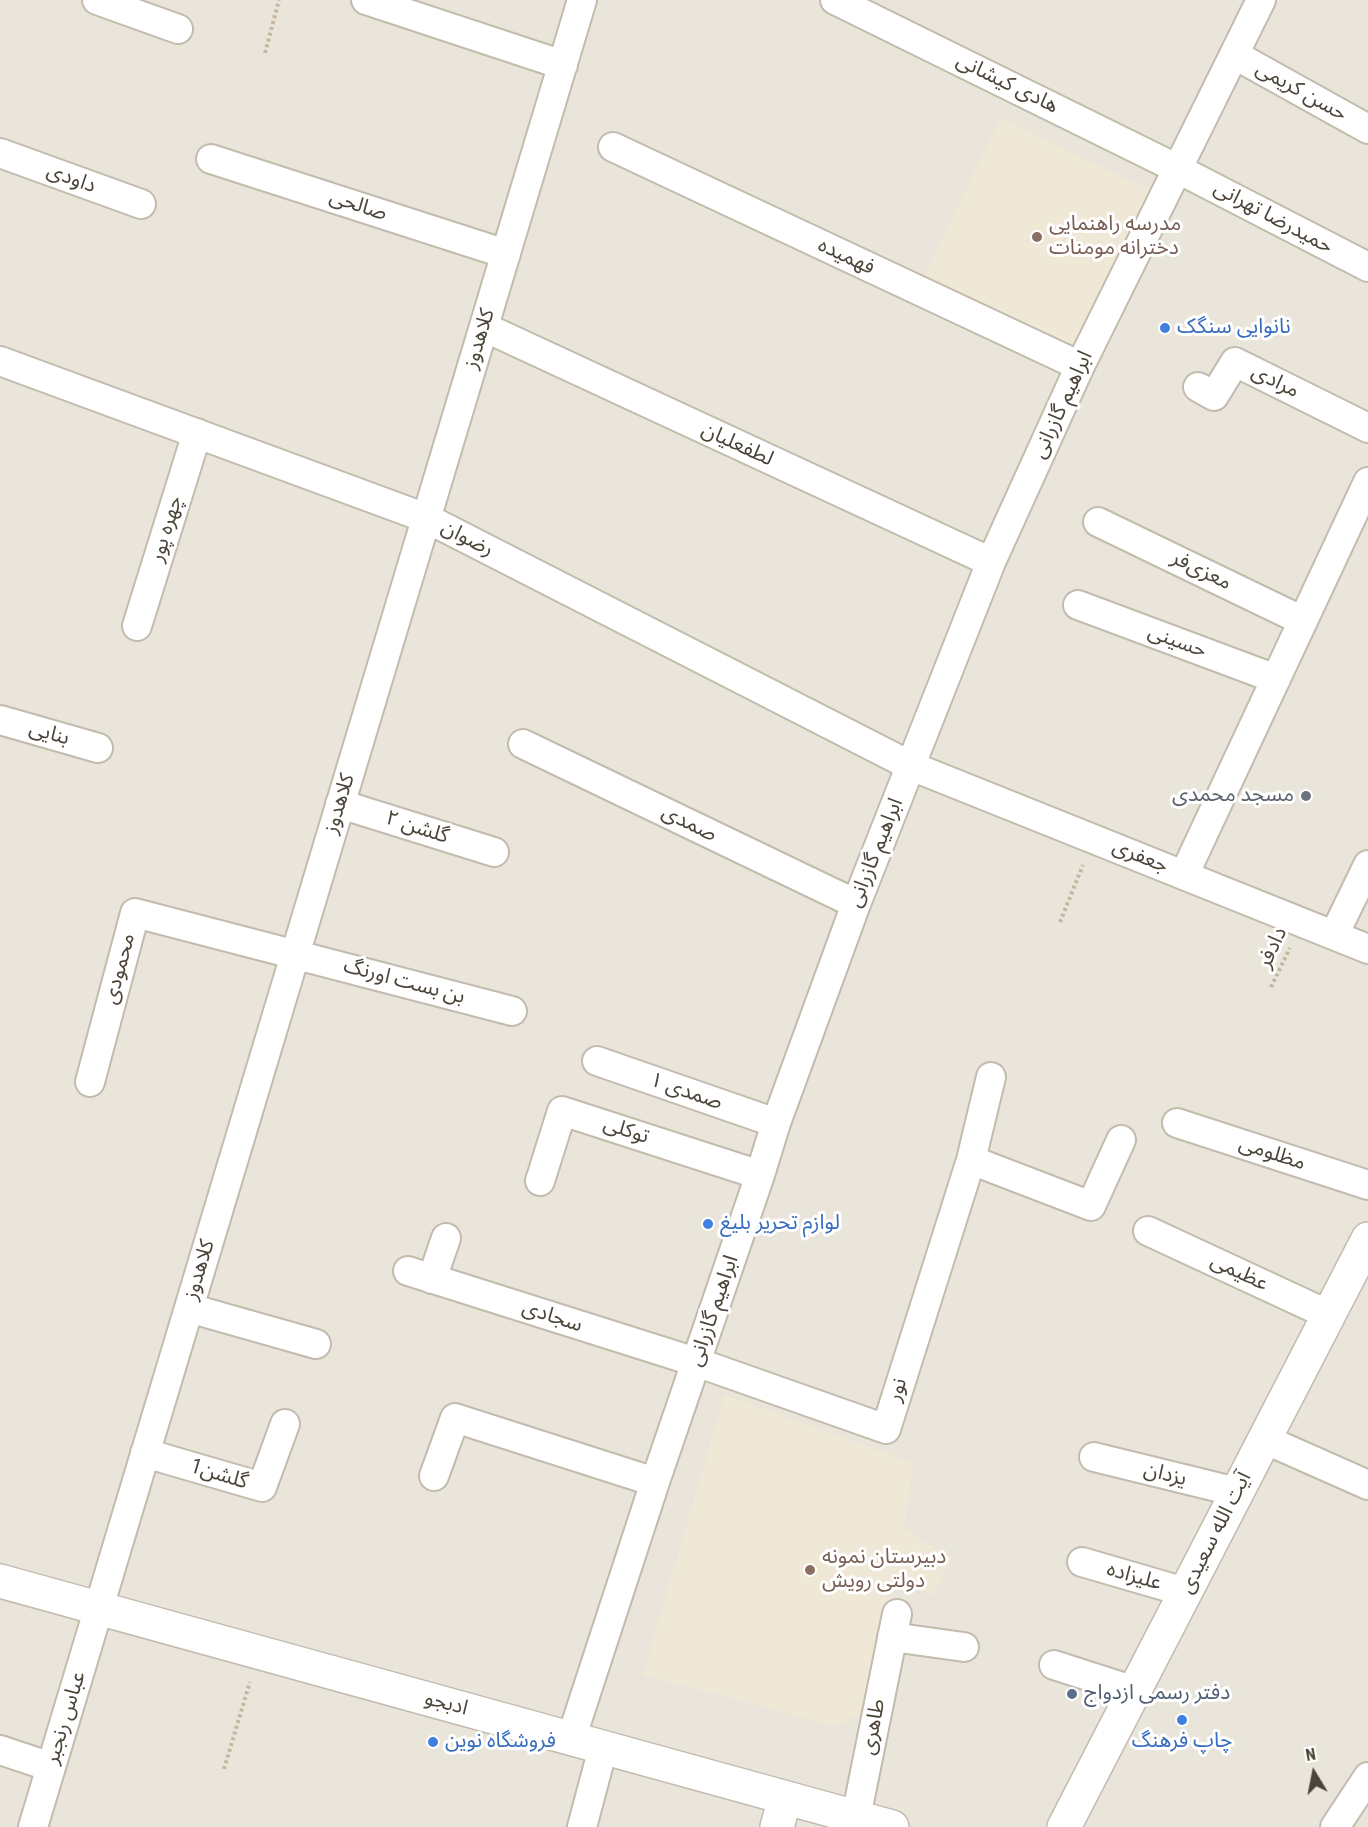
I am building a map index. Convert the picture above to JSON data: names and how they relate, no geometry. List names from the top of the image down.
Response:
{
  "streets": {
    "street": [
      "هادی کیشانی",
      "حسن کریمی",
      "داودی",
      "صالحی",
      "حمیدرضا تهرانی",
      "فهمیده",
      "کلاهدوز",
      "مرادی",
      "ابراهیم گازرانی",
      "لطفعلیان",
      "چهره پور",
      "رضوان",
      "معزی‌فر",
      "حسینی",
      "بنایی",
      "صمدی",
      "گلشن ۲",
      "جعفری",
      "محمودی",
      "بن بست اورنگ",
      "صمدی ۱",
      "توکلی",
      "مظلومی",
      "عظیمی",
      "سجادی",
      "نور",
      "گلشن1",
      "یزدان",
      "آیت الله سعیدی",
      "علیزاده",
      "ادبجو",
      "عباس رنجبر",
      "طاهری"
    ],
    "path": ["دادفر"]
  },
  "crossings": [
    ["هادی کیشانی", "حمیدرضا تهرانی"],
    ["هادی کیشانی", "ابراهیم گازرانی"],
    ["حسن کریمی", "ابراهیم گازرانی"],
    ["صالحی", "کلاهدوز"],
    ["حمیدرضا تهرانی", "ابراهیم گازرانی"],
    ["فهمیده", "ابراهیم گازرانی"],
    ["کلاهدوز", "لطفعلیان"],
    ["کلاهدوز", "رضوان"],
    ["کلاهدوز", "گلشن ۲"],
    ["کلاهدوز", "محمودی"],
    ["کلاهدوز", "بن بست اورنگ"],
    ["کلاهدوز", "گلشن1"],
    ["کلاهدوز", "ادبجو"],
    ["کلاهدوز", "عباس رنجبر"],
    ["ابراهیم گازرانی", "لطفعلیان"],
    ["ابراهیم گازرانی", "رضوان"],
    ["ابراهیم گازرانی", "صمدی"],
    ["ابراهیم گازرانی", "جعفری"],
    ["ابراهیم گازرانی", "صمدی ۱"],
    ["ابراهیم گازرانی", "توکلی"],
    ["ابراهیم گازرانی", "سجادی"],
    ["ابراهیم گازرانی", "نور"],
    ["ابراهیم گازرانی", "ادبجو"],
    ["چهره پور", "رضوان"],
    ["رضوان", "جعفری"],
    ["جعفری", "دادفر"],
    ["محمودی", "بن بست اورنگ"],
    ["عظیمی", "آیت الله سعیدی"],
    ["سجادی", "نور"],
    ["یزدان", "آیت الله سعیدی"],
    ["آیت الله سعیدی", "علیزاده"],
    ["ادبجو", "عباس رنجبر"],
    ["ادبجو", "طاهری"]
  ],
  "places": [
    "مدرسه راهنمایی دخترانه مومنات",
    "نانوایی سنگک",
    "مسجد محمدی",
    "لوازم تحریر بلیغ",
    "دبیرستان نمونه دولتی رویش",
    "دفتر رسمی ازدواج",
    "چاپ فرهنگ",
    "فروشگاه نوین"
  ],
  "north": "top"
}
